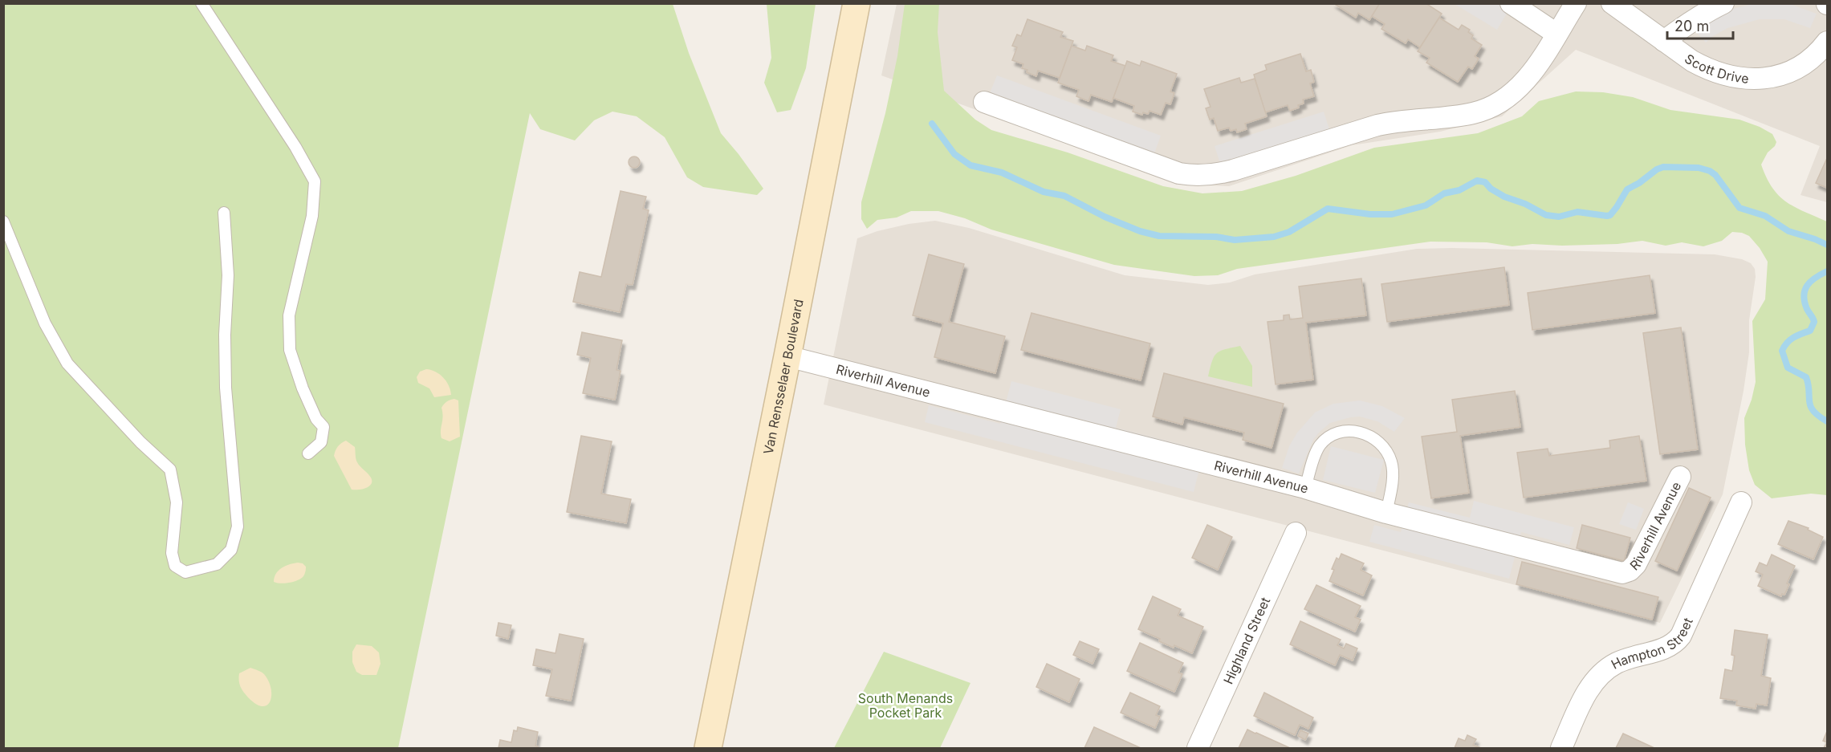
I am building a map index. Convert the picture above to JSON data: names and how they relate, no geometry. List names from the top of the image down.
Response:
{
  "streets": {
    "main road": ["Van Rensselaer Boulevard"],
    "street": [
      "Scott Drive",
      "Riverhill Avenue",
      "Highland Street",
      "Hampton Street"
    ]
  },
  "crossings": [
    ["Van Rensselaer Boulevard", "Riverhill Avenue"]
  ],
  "parks": ["South Menands Pocket Park"],
  "scale_bar": "20 m"
}
